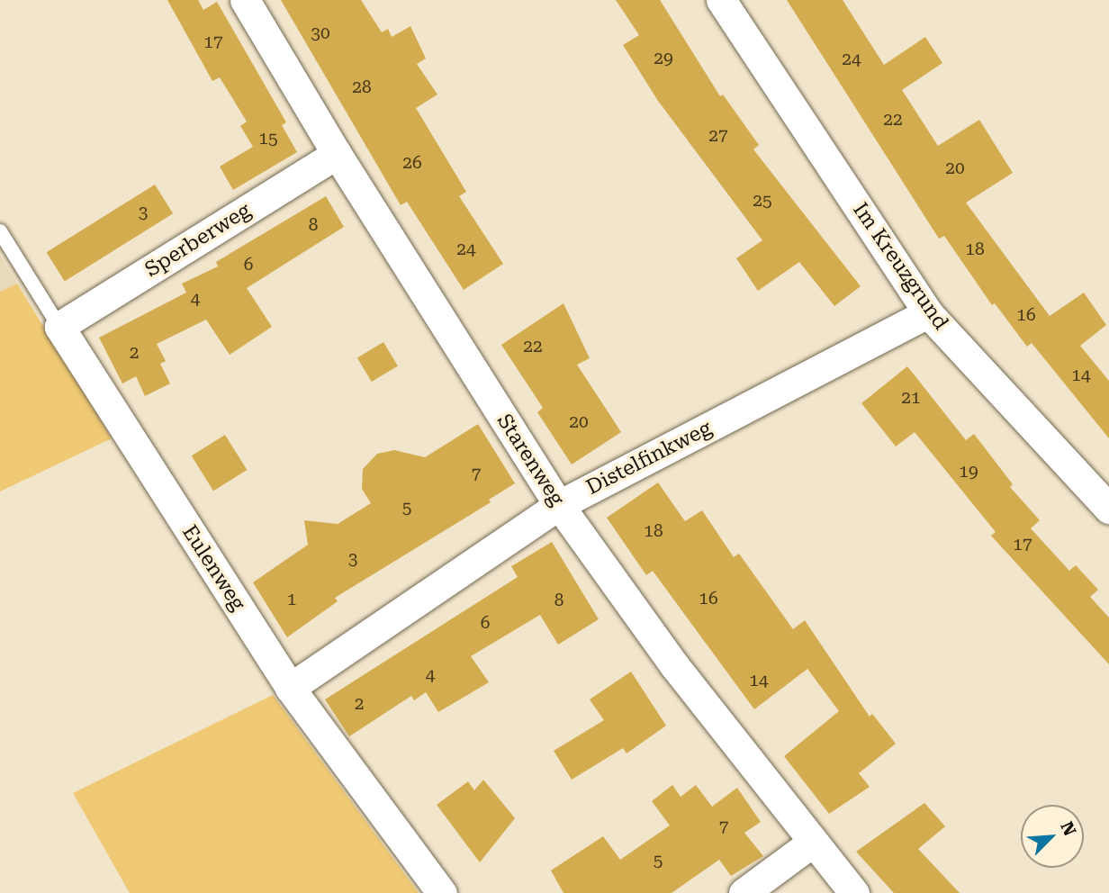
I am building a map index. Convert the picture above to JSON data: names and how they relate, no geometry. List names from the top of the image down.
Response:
{
  "streets": {
    "street": [
      "Sperberweg",
      "Im Kreuzgrund",
      "Distelfinkweg",
      "Starenweg",
      "Eulenweg"
    ]
  },
  "crossings": [
    ["Sperberweg", "Starenweg"],
    ["Sperberweg", "Eulenweg"],
    ["Im Kreuzgrund", "Distelfinkweg"],
    ["Distelfinkweg", "Starenweg"],
    ["Distelfinkweg", "Eulenweg"]
  ],
  "house_numbers": [
    "30",
    "17",
    "29",
    "24",
    "28",
    "22",
    "27",
    "15",
    "26",
    "20",
    "25",
    "3",
    "8",
    "24",
    "18",
    "6",
    "4",
    "16",
    "22",
    "2",
    "14",
    "21",
    "20",
    "19",
    "7",
    "5",
    "18",
    "17",
    "3",
    "16",
    "1",
    "8",
    "6",
    "4",
    "14",
    "2",
    "7",
    "5"
  ],
  "north": "top right"
}
